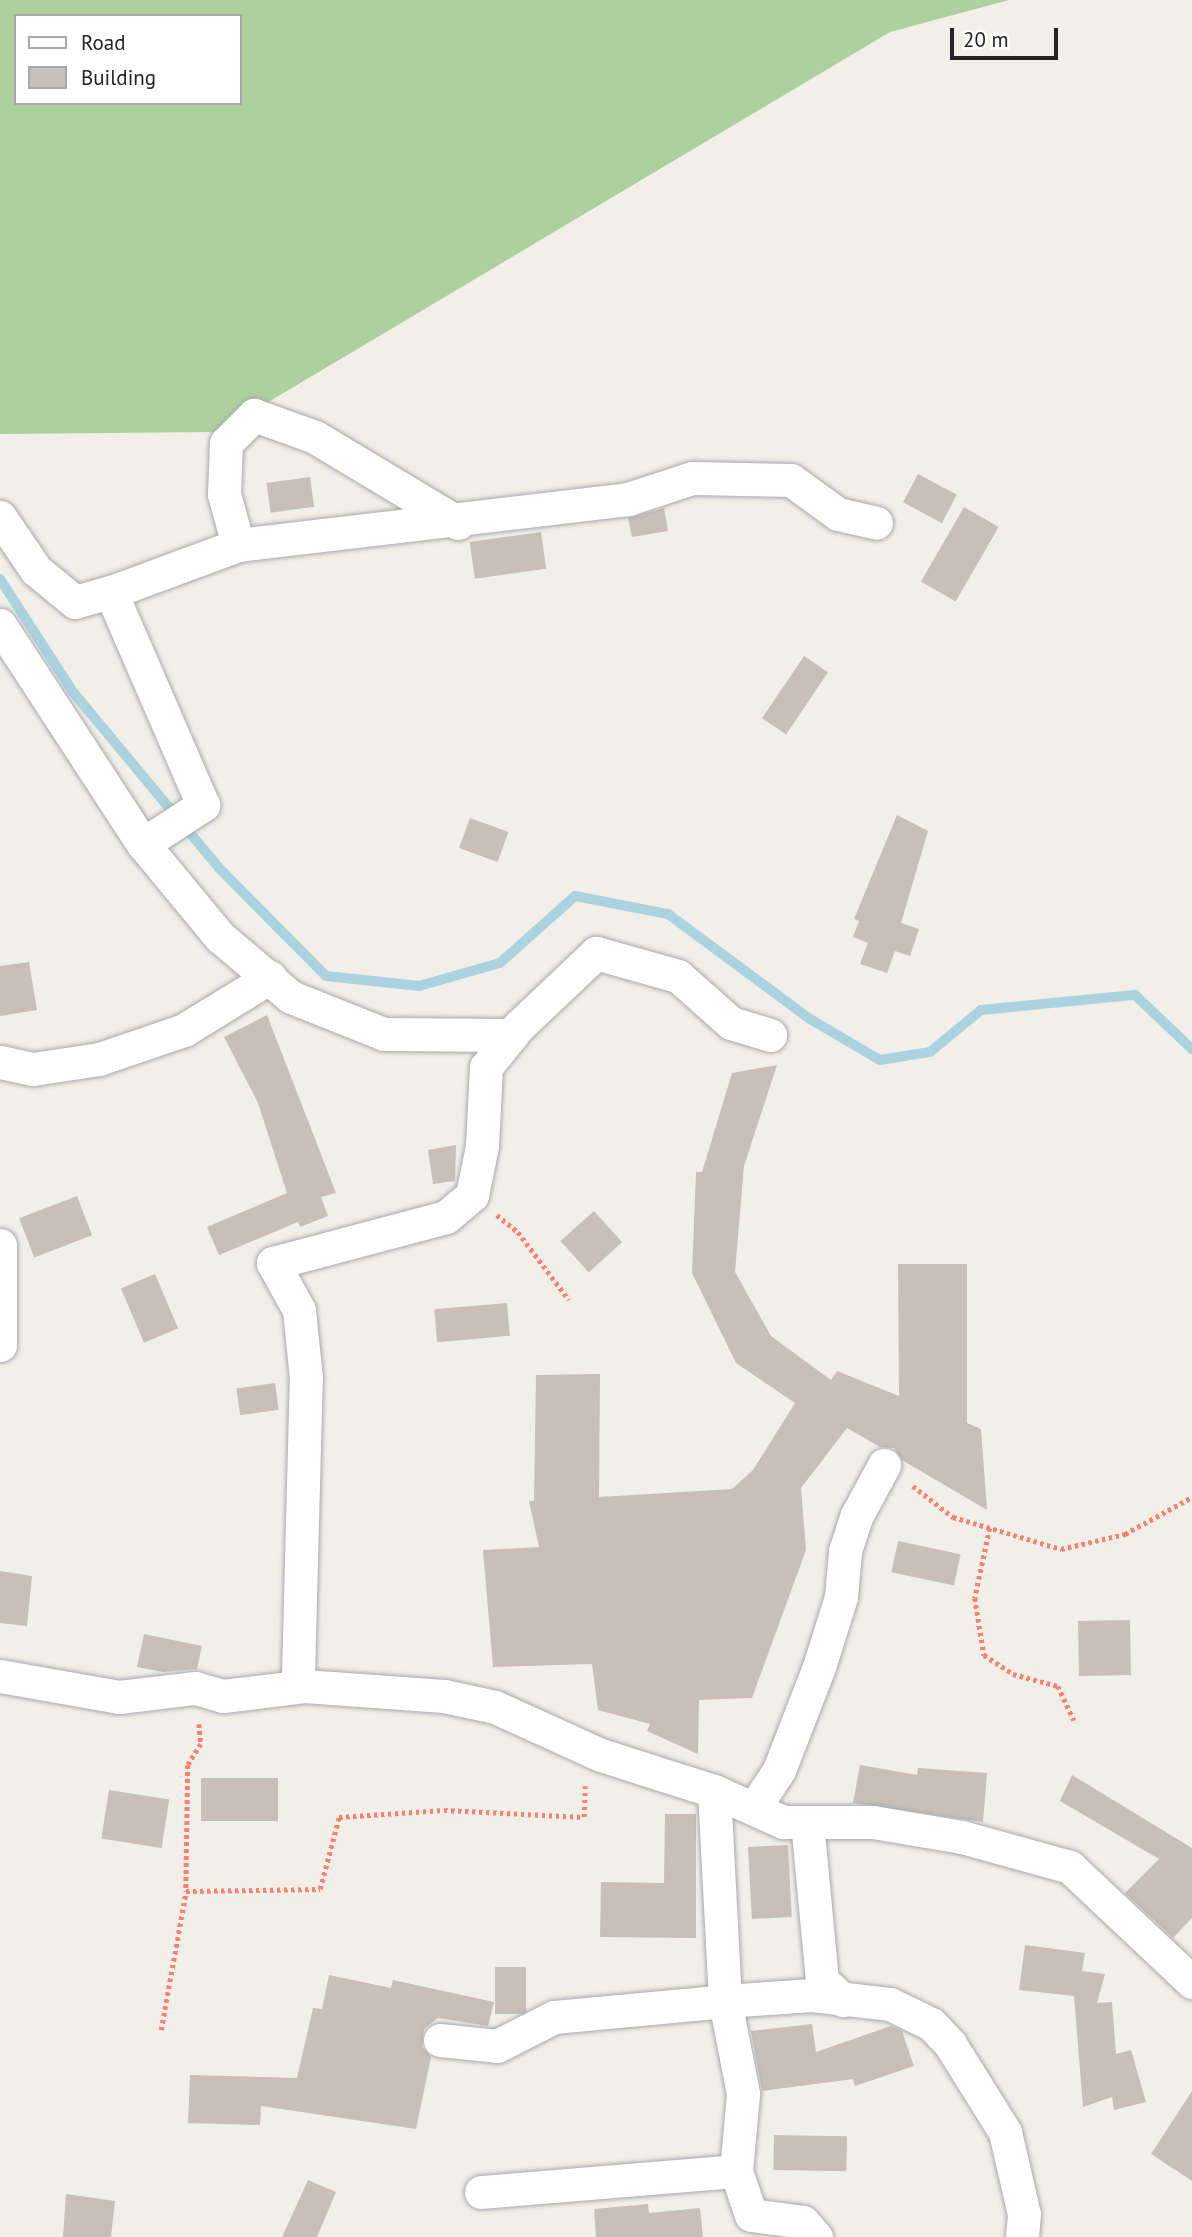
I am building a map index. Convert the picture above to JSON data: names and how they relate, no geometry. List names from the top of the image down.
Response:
{
  "legend": ["Road", "Building"],
  "scale_bar": "20 m"
}
